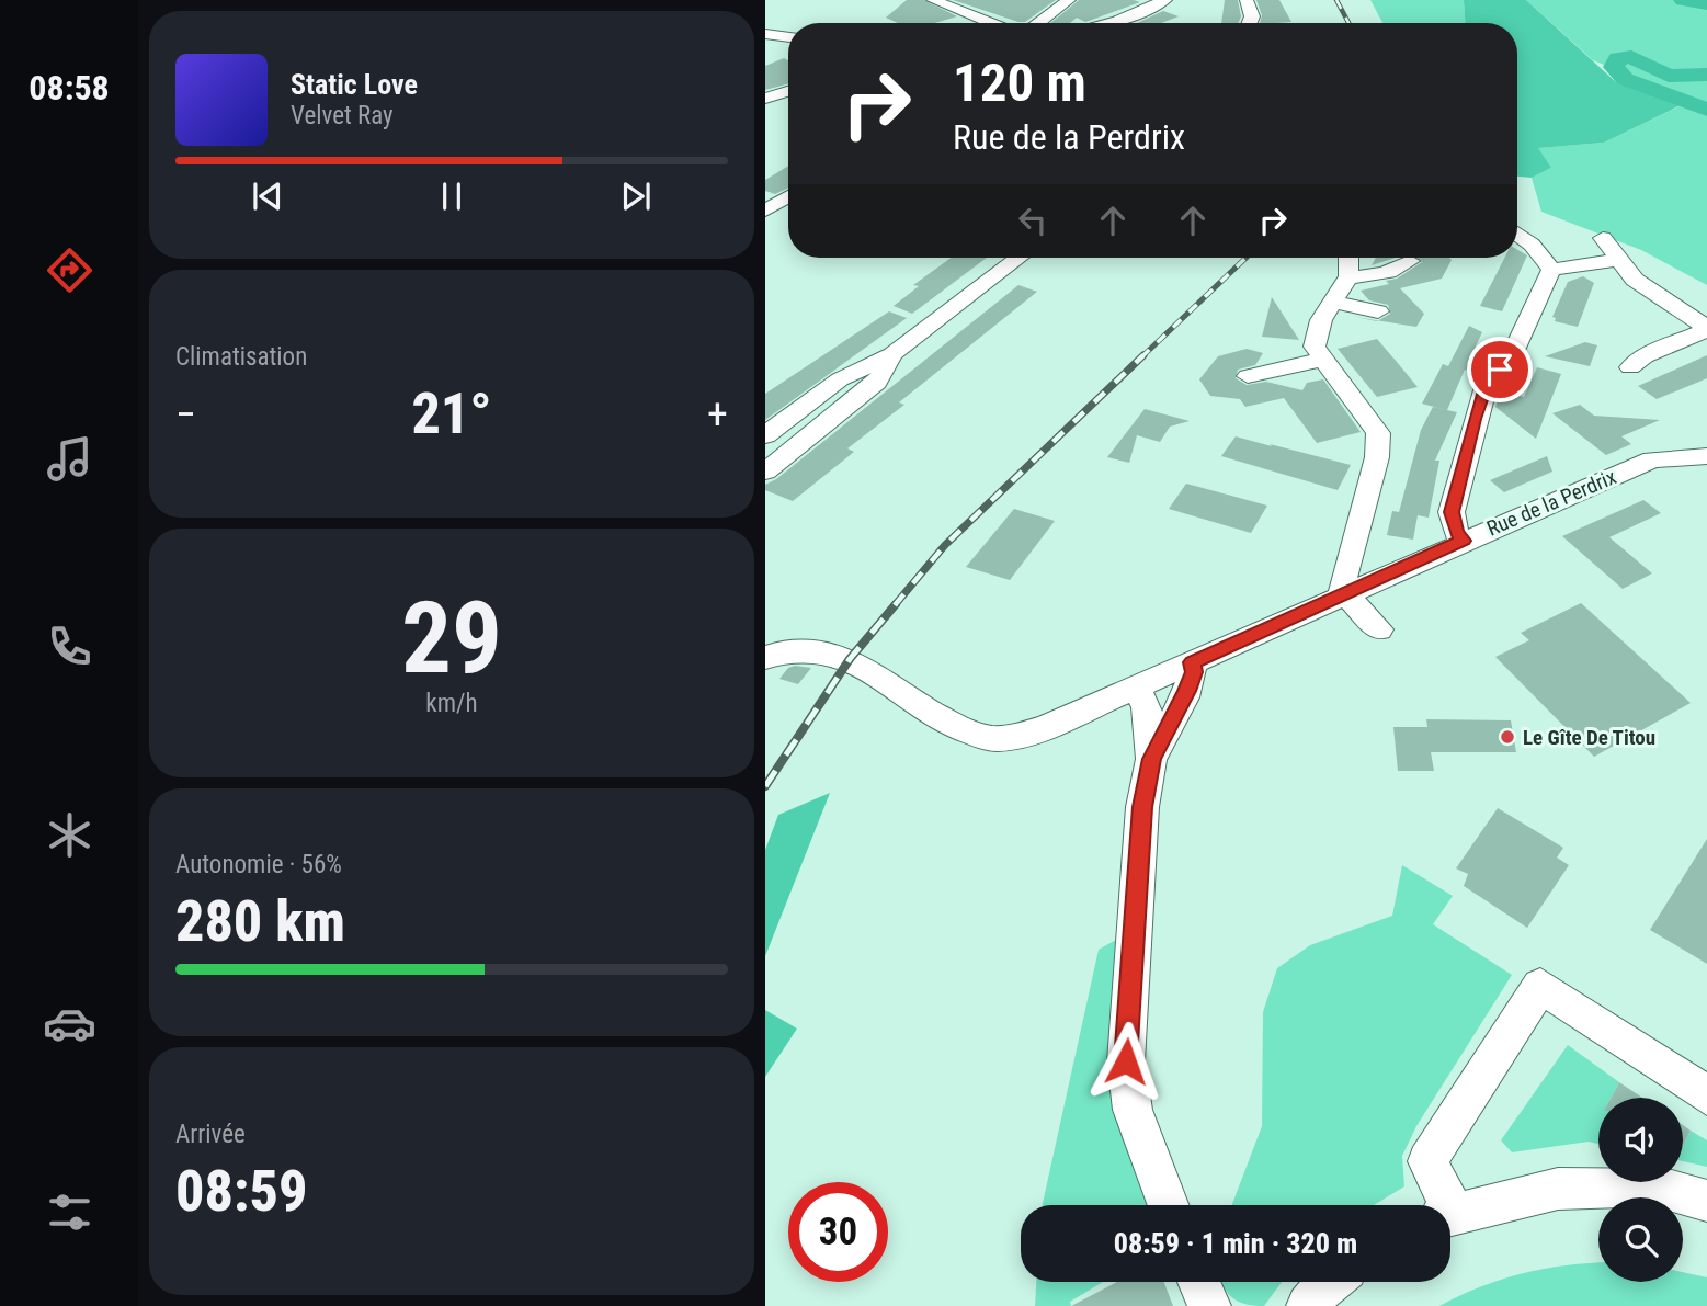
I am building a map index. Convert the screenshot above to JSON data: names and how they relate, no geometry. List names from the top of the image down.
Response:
{
  "streets": {
    "street": ["Rue de la Perdrix"]
  },
  "places": ["Le Gîte De Titou"],
  "page": {
    "tabs": "08:58",
    "turn": ["120 m", "Rue de la Perdrix"],
    "song": ["Static Love", "Velvet Ray"],
    "tile": [
      "Climatisation",
      ["29", "km/h"],
      ["Autonomie · 56%", "280 km"],
      ["Arrivée", "08:59"]
    ],
    "heat": ["−", "21°", "+"],
    "limit": "30",
    "trip": "08:59 · 1 min · 320 m"
  }
}
